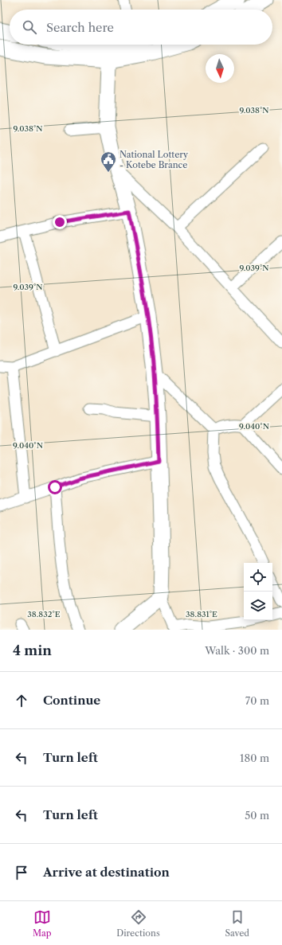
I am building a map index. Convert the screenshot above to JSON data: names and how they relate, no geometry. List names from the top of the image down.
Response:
{
  "places": {
    "public building": ["National Lottery - Kotebe Brance"]
  },
  "north": "bottom",
  "page": {
    "search": "Search here",
    "heading": ["4 min", "Walk · 300 m"],
    "list": [
      ["Continue", "70 m"],
      ["Turn left", "180 m"],
      ["Turn left", "50 m"],
      "Arrive at destination"
    ],
    "nav": ["Map", "Directions", "Saved"]
  },
  "coordinates": [
    "9.038°N",
    "9.039°N",
    "9.040°N",
    "38.832°E",
    "38.831°E"
  ]
}
